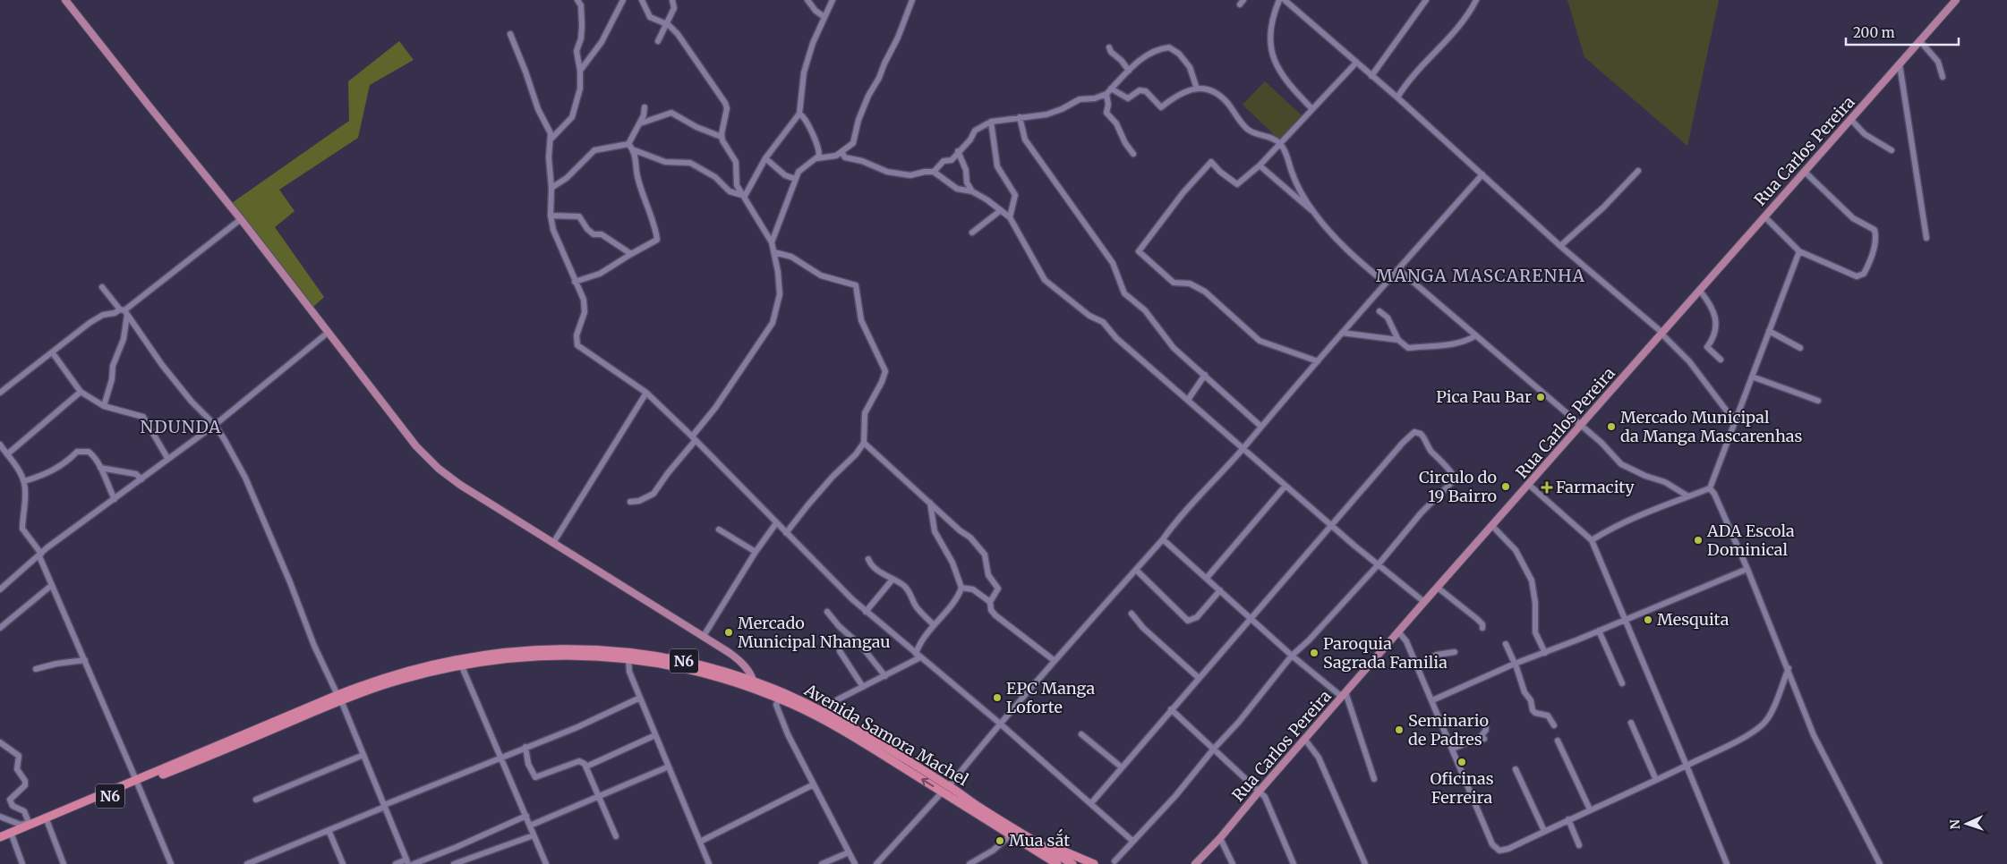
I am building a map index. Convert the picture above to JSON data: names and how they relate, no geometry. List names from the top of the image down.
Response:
{
  "streets": {
    "highway": ["N6", "Avenida Samora Machel"],
    "main road": ["Rua Carlos Pereira"]
  },
  "crossings": [
    ["N6", "Avenida Samora Machel"]
  ],
  "districts": ["MANGA MASCARENHA", "NDUNDA"],
  "places": {
    "other": [
      "Pica Pau Bar",
      "Mercado Municipal da Manga Mascarenhas",
      "Circulo do 19 Bairro",
      "ADA Escola Dominical",
      "Mesquita",
      "Mercado Municipal Nhangau",
      "Paroquia Sagrada Familia",
      "EPC Manga Loforte",
      "Seminario de Padres",
      "Oficinas Ferreira",
      "Mua sắt"
    ],
    "health": ["Farmacity"]
  },
  "scale_bar": "200 m",
  "north": "left"
}
